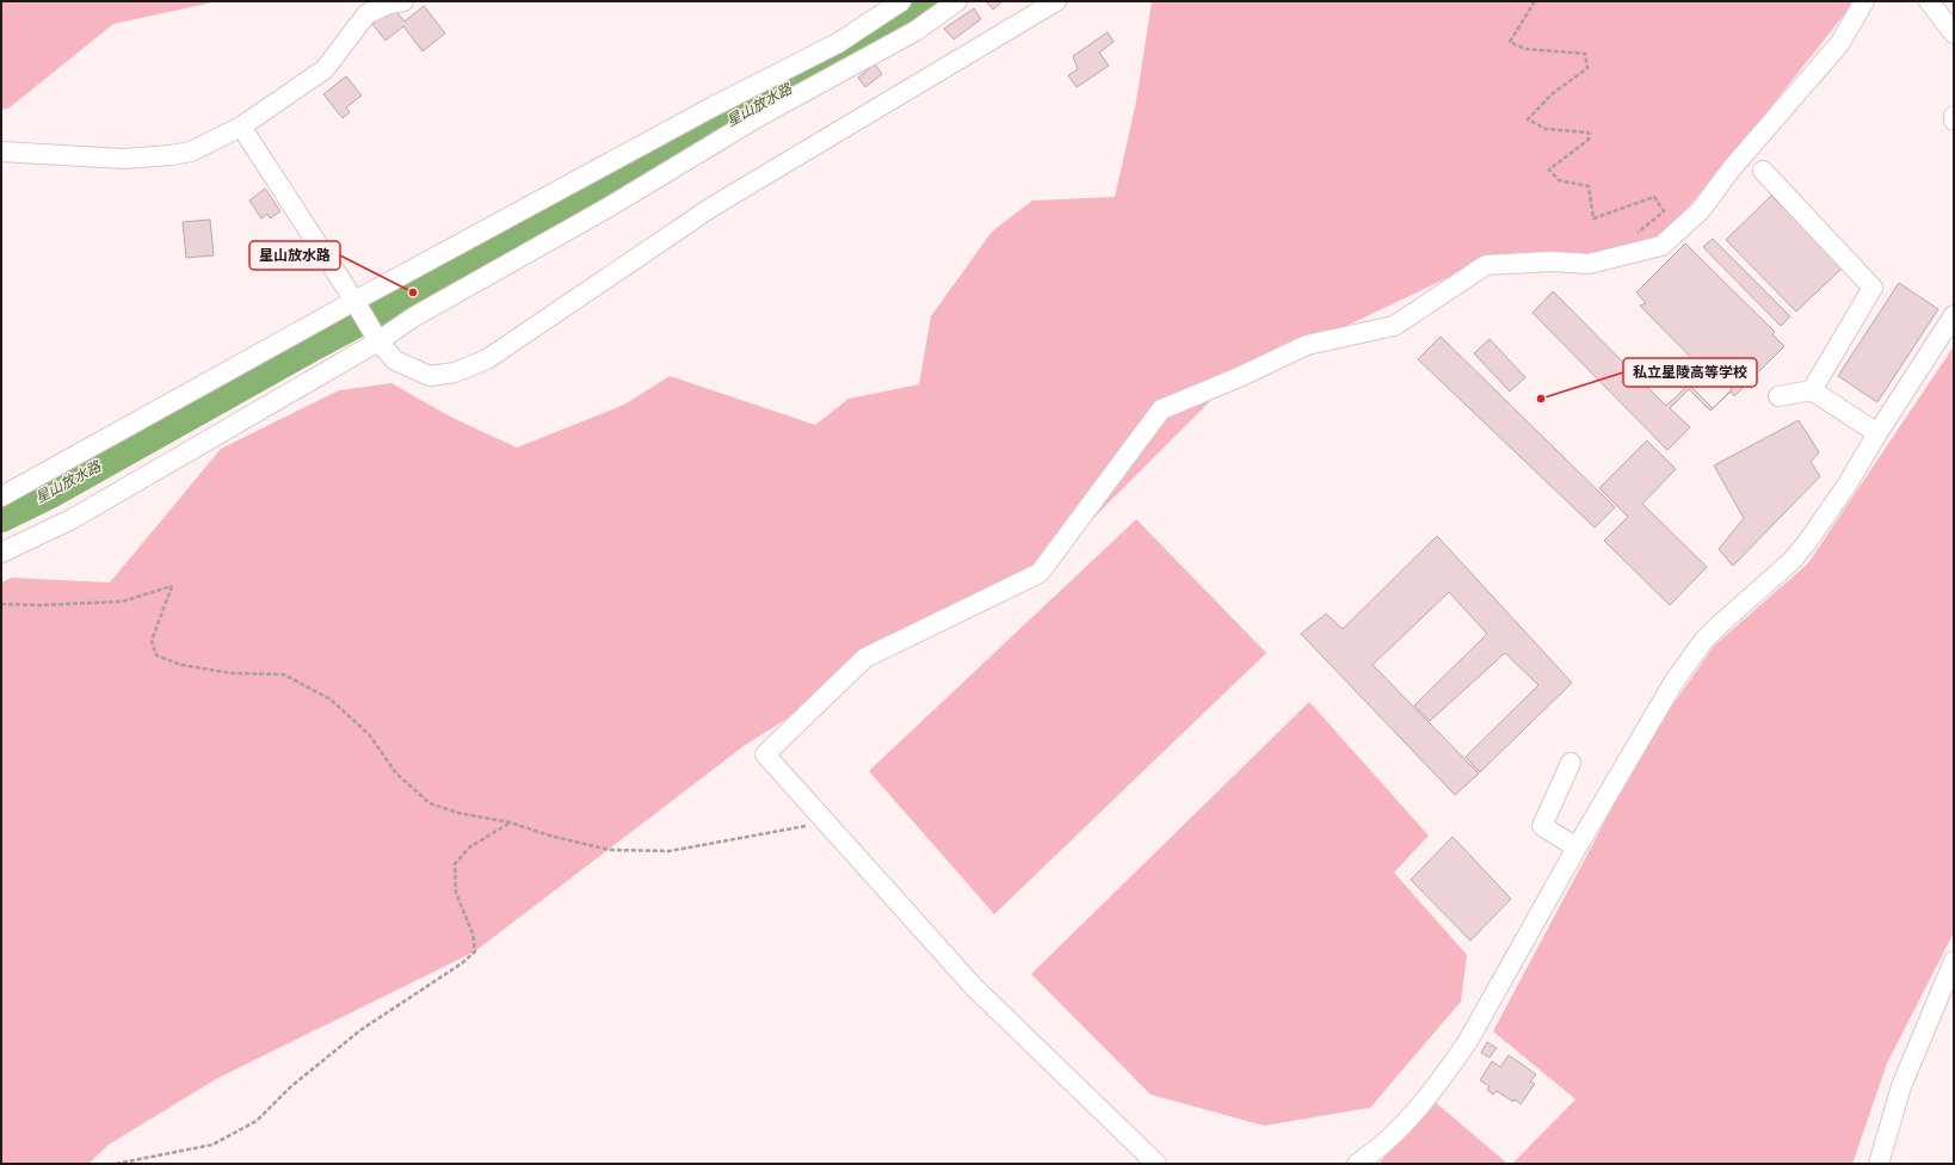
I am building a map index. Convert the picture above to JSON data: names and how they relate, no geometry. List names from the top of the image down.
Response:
{
  "water": ["星山放水路"],
  "places": ["星山放水路", "私立星陵高等学校"]
}
